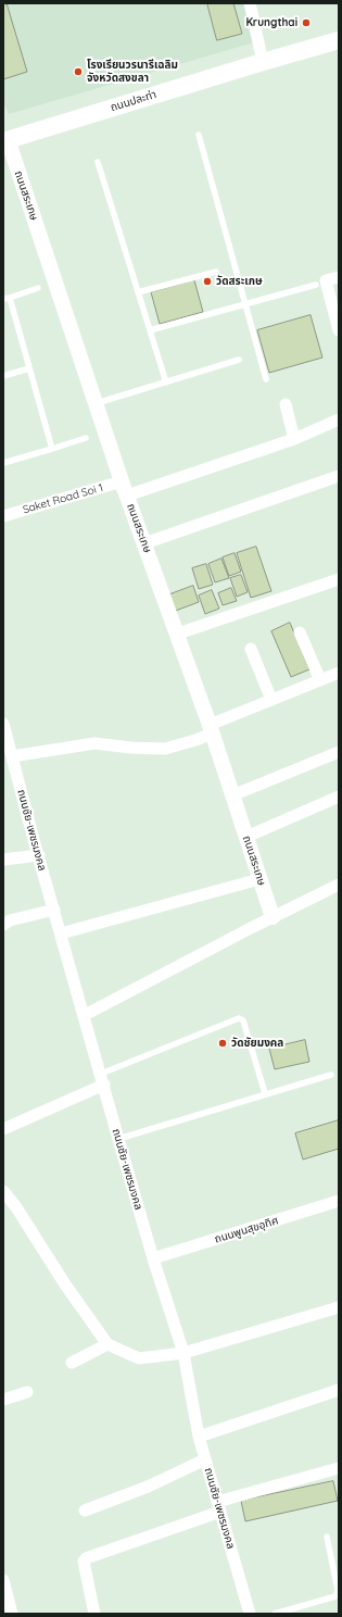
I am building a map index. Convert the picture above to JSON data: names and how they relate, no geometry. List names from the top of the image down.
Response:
{
  "streets": {
    "main road": ["ถนนปละท่า"],
    "street": [
      "ถนนสระเกษ",
      "Saket Road Soi 1",
      "ถนนชัย-เพชรมงคล",
      "ถนนพูนสุขอุทิศ"
    ]
  },
  "crossings": [
    ["ถนนปละท่า", "ถนนสระเกษ"],
    ["ถนนสระเกษ", "Saket Road Soi 1"],
    ["ถนนชัย-เพชรมงคล", "ถนนพูนสุขอุทิศ"]
  ],
  "places": [
    "Krungthai",
    "โรงเรียนวรนารีเฉลิม จังหวัดสงขลา",
    "วัดสระเกษ",
    "วัดชัยมงคล"
  ]
}
